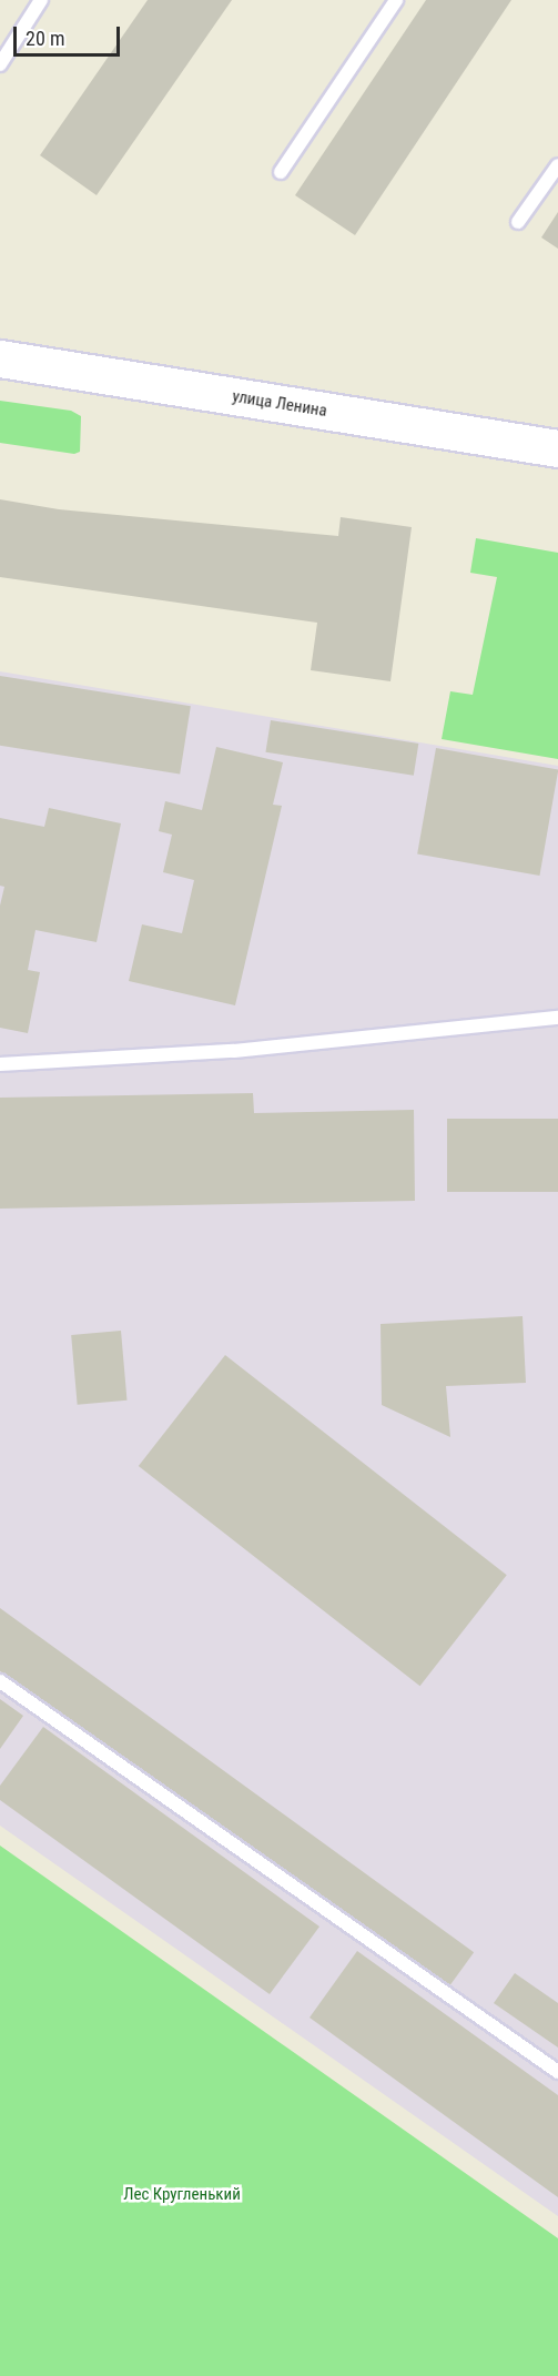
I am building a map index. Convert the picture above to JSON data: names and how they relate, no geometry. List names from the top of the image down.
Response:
{
  "streets": {
    "main road": ["улица Ленина"]
  },
  "parks": ["Лес Кругленький"],
  "scale_bar": "20 m"
}
